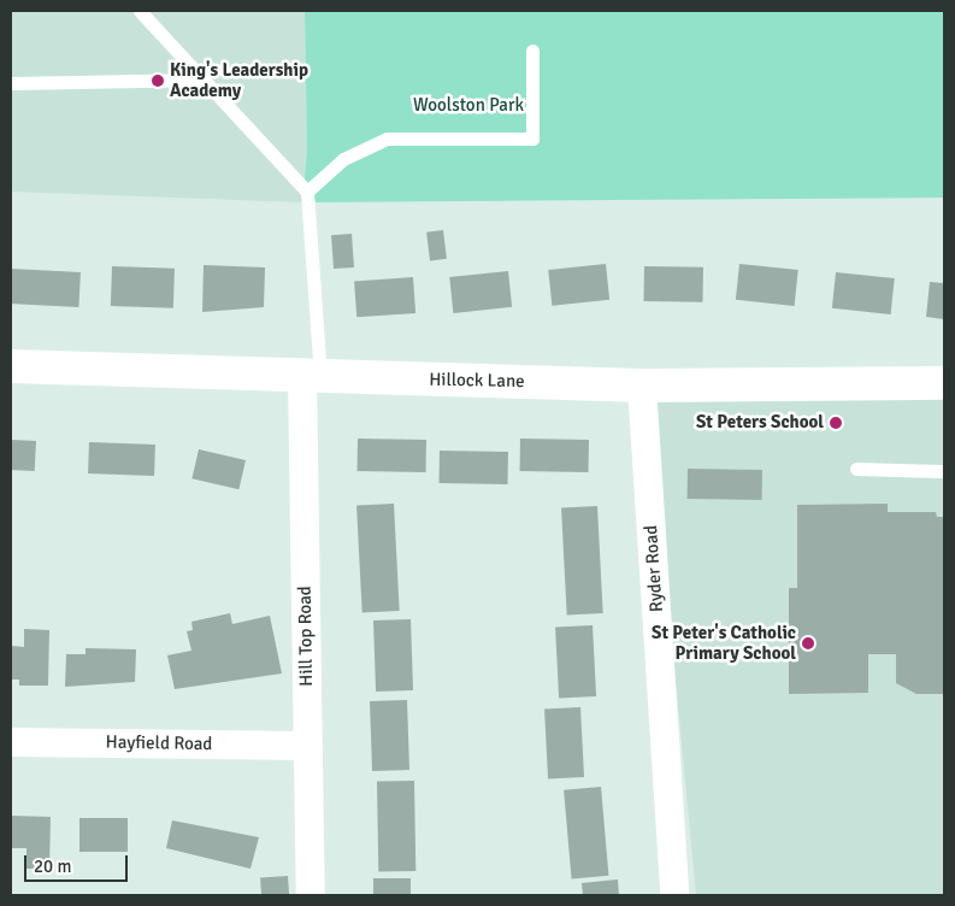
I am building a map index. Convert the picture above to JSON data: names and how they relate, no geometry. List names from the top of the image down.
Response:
{
  "streets": {
    "street": [
      "Hillock Lane",
      "Ryder Road",
      "Hill Top Road",
      "Hayfield Road"
    ]
  },
  "crossings": [
    ["Hillock Lane", "Ryder Road"],
    ["Hillock Lane", "Hill Top Road"],
    ["Hill Top Road", "Hayfield Road"]
  ],
  "parks": ["Woolston Park"],
  "places": ["King's Leadership Academy", "St Peters School", "St Peter's Catholic Primary School"],
  "scale_bar": "20 m"
}
